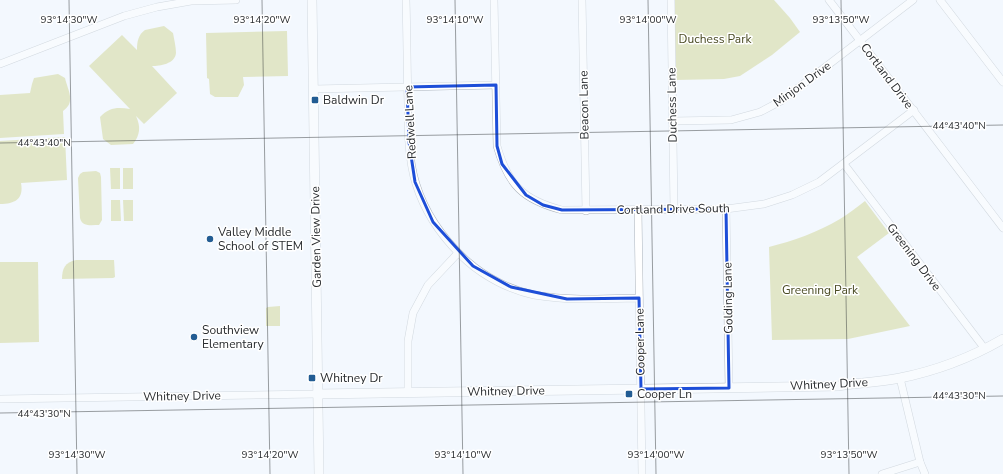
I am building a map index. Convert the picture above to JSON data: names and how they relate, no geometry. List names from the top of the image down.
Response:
{
  "streets": {
    "street": [
      "Cortland Drive",
      "Minjon Drive",
      "Beacon Lane",
      "Duchess Lane",
      "Redwell Lane",
      "Cortland Drive South",
      "Garden View Drive",
      "Greening Drive",
      "Golding Lane",
      "Cooper Lane",
      "Whitney Drive"
    ]
  },
  "crossings": [
    ["Cortland Drive", "Minjon Drive"],
    ["Cortland Drive", "Cortland Drive South"],
    ["Minjon Drive", "Duchess Lane"],
    ["Beacon Lane", "Cortland Drive South"],
    ["Duchess Lane", "Cortland Drive South"],
    ["Redwell Lane", "Cooper Lane"],
    ["Cortland Drive South", "Greening Drive"],
    ["Cortland Drive South", "Golding Lane"],
    ["Cortland Drive South", "Cooper Lane"],
    ["Garden View Drive", "Whitney Drive"],
    ["Greening Drive", "Whitney Drive"],
    ["Golding Lane", "Whitney Drive"],
    ["Cooper Lane", "Whitney Drive"]
  ],
  "parks": ["Duchess Park", "Greening Park"],
  "places": {
    "transit": ["Baldwin Dr", "Whitney Dr", "Cooper Ln"],
    "other": ["Valley Middle School of STEM", "Southview Elementary"]
  },
  "coordinates": [
    "93°14'30\"W",
    "93°14'20\"W",
    "93°14'10\"W",
    "93°14'00\"W",
    "93°13'50\"W",
    "44°43'40\"N",
    "44°43'30\"N"
  ]
}
